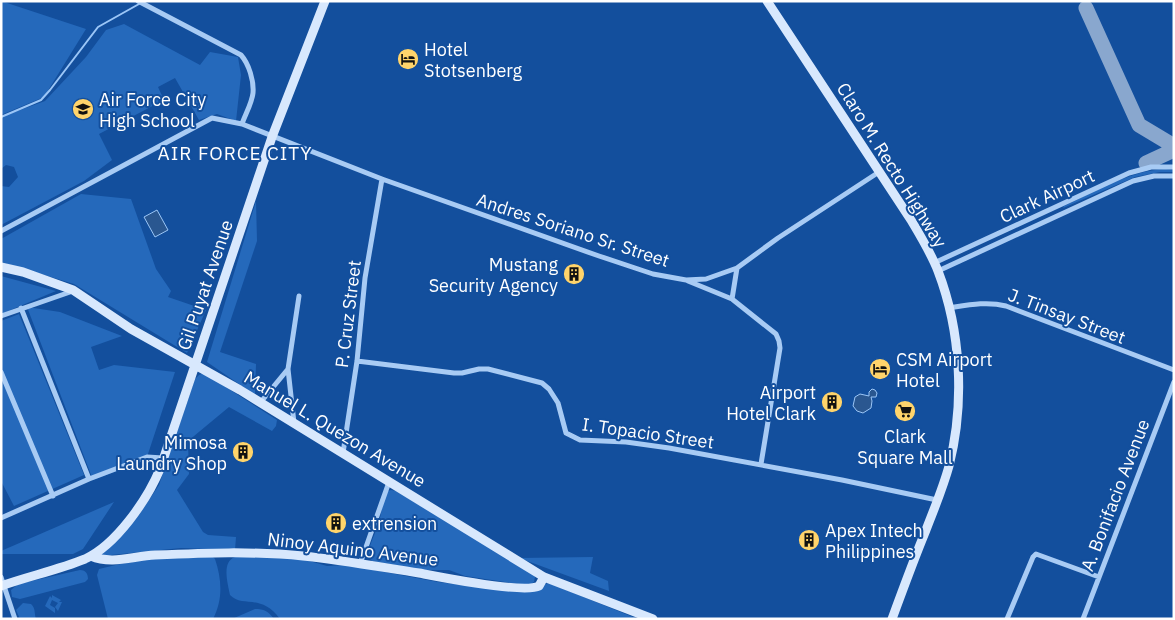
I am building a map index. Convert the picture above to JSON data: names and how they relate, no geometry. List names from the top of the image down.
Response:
{
  "streets": {
    "main road": [
      "Claro M. Recto Highway",
      "Gil Puyat Avenue",
      "Manuel L. Quezon Avenue",
      "Ninoy Aquino Avenue"
    ],
    "street": [
      "Clark Airport",
      "Andres Soriano Sr. Street",
      "P. Cruz Street",
      "J. Tinsay Street",
      "I. Topacio Street",
      "A. Bonifacio Avenue"
    ]
  },
  "crossings": [
    ["Claro M. Recto Highway", "Clark Airport"],
    ["Claro M. Recto Highway", "Andres Soriano Sr. Street"],
    ["Claro M. Recto Highway", "J. Tinsay Street"],
    ["Claro M. Recto Highway", "I. Topacio Street"],
    ["Andres Soriano Sr. Street", "Gil Puyat Avenue"],
    ["Andres Soriano Sr. Street", "P. Cruz Street"],
    ["Gil Puyat Avenue", "Manuel L. Quezon Avenue"],
    ["Gil Puyat Avenue", "Ninoy Aquino Avenue"],
    ["P. Cruz Street", "Manuel L. Quezon Avenue"],
    ["P. Cruz Street", "I. Topacio Street"],
    ["Manuel L. Quezon Avenue", "Ninoy Aquino Avenue"]
  ],
  "districts": ["AIR FORCE CITY"],
  "places": {
    "hotel": ["Hotel Stotsenberg", "CSM Airport Hotel"],
    "school or university": ["Air Force City High School"],
    "building": [
      "Mustang Security Agency",
      "Airport Hotel Clark",
      "Mimosa Laundry Shop",
      "extrension",
      "Apex Intech Philippines"
    ],
    "supermarket": ["Clark Square Mall"]
  }
}
